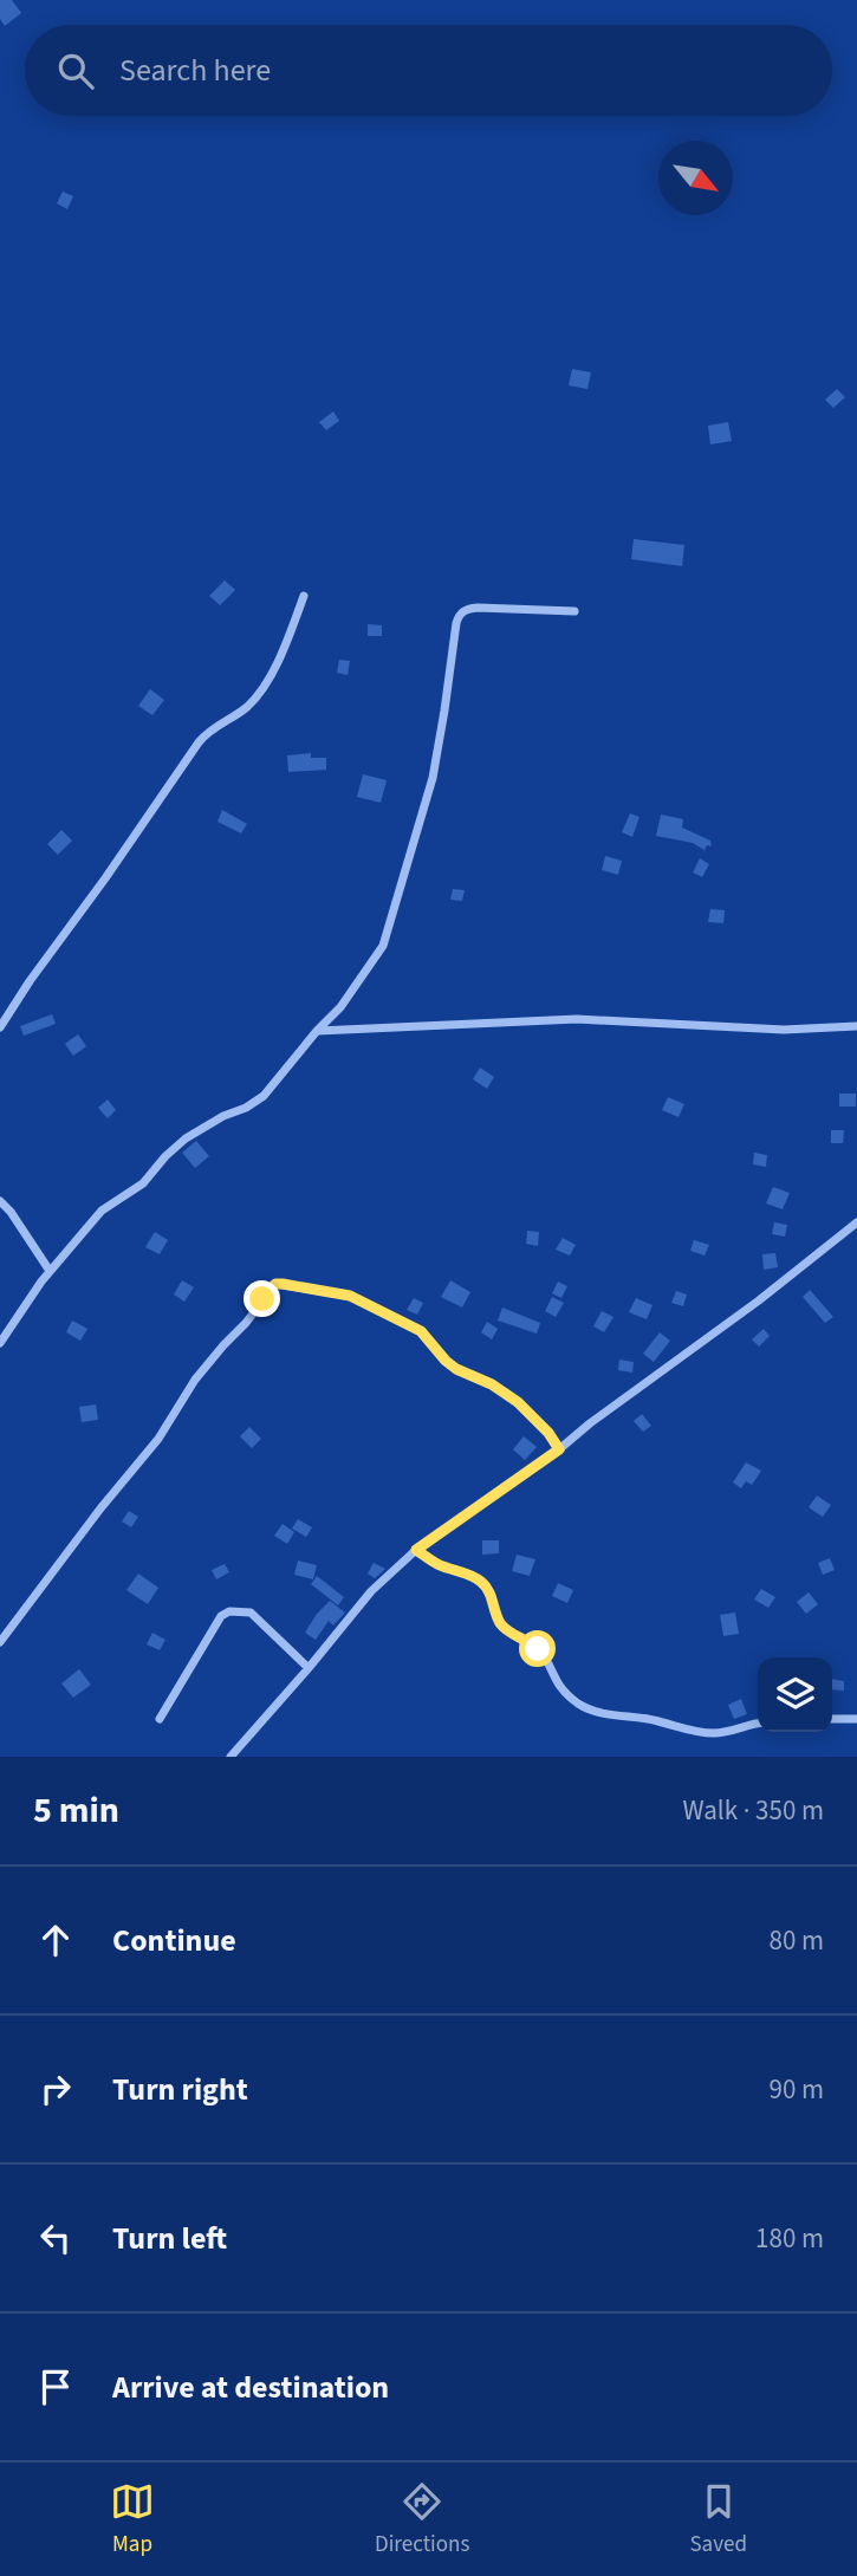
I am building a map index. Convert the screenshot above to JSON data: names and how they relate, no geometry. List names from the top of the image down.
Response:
{
  "north": "bottom right",
  "page": {
    "search": "Search here",
    "heading": ["5 min", "Walk · 350 m"],
    "list": [
      ["Continue", "80 m"],
      ["Turn right", "90 m"],
      ["Turn left", "180 m"],
      "Arrive at destination"
    ],
    "nav": ["Map", "Directions", "Saved"]
  }
}
